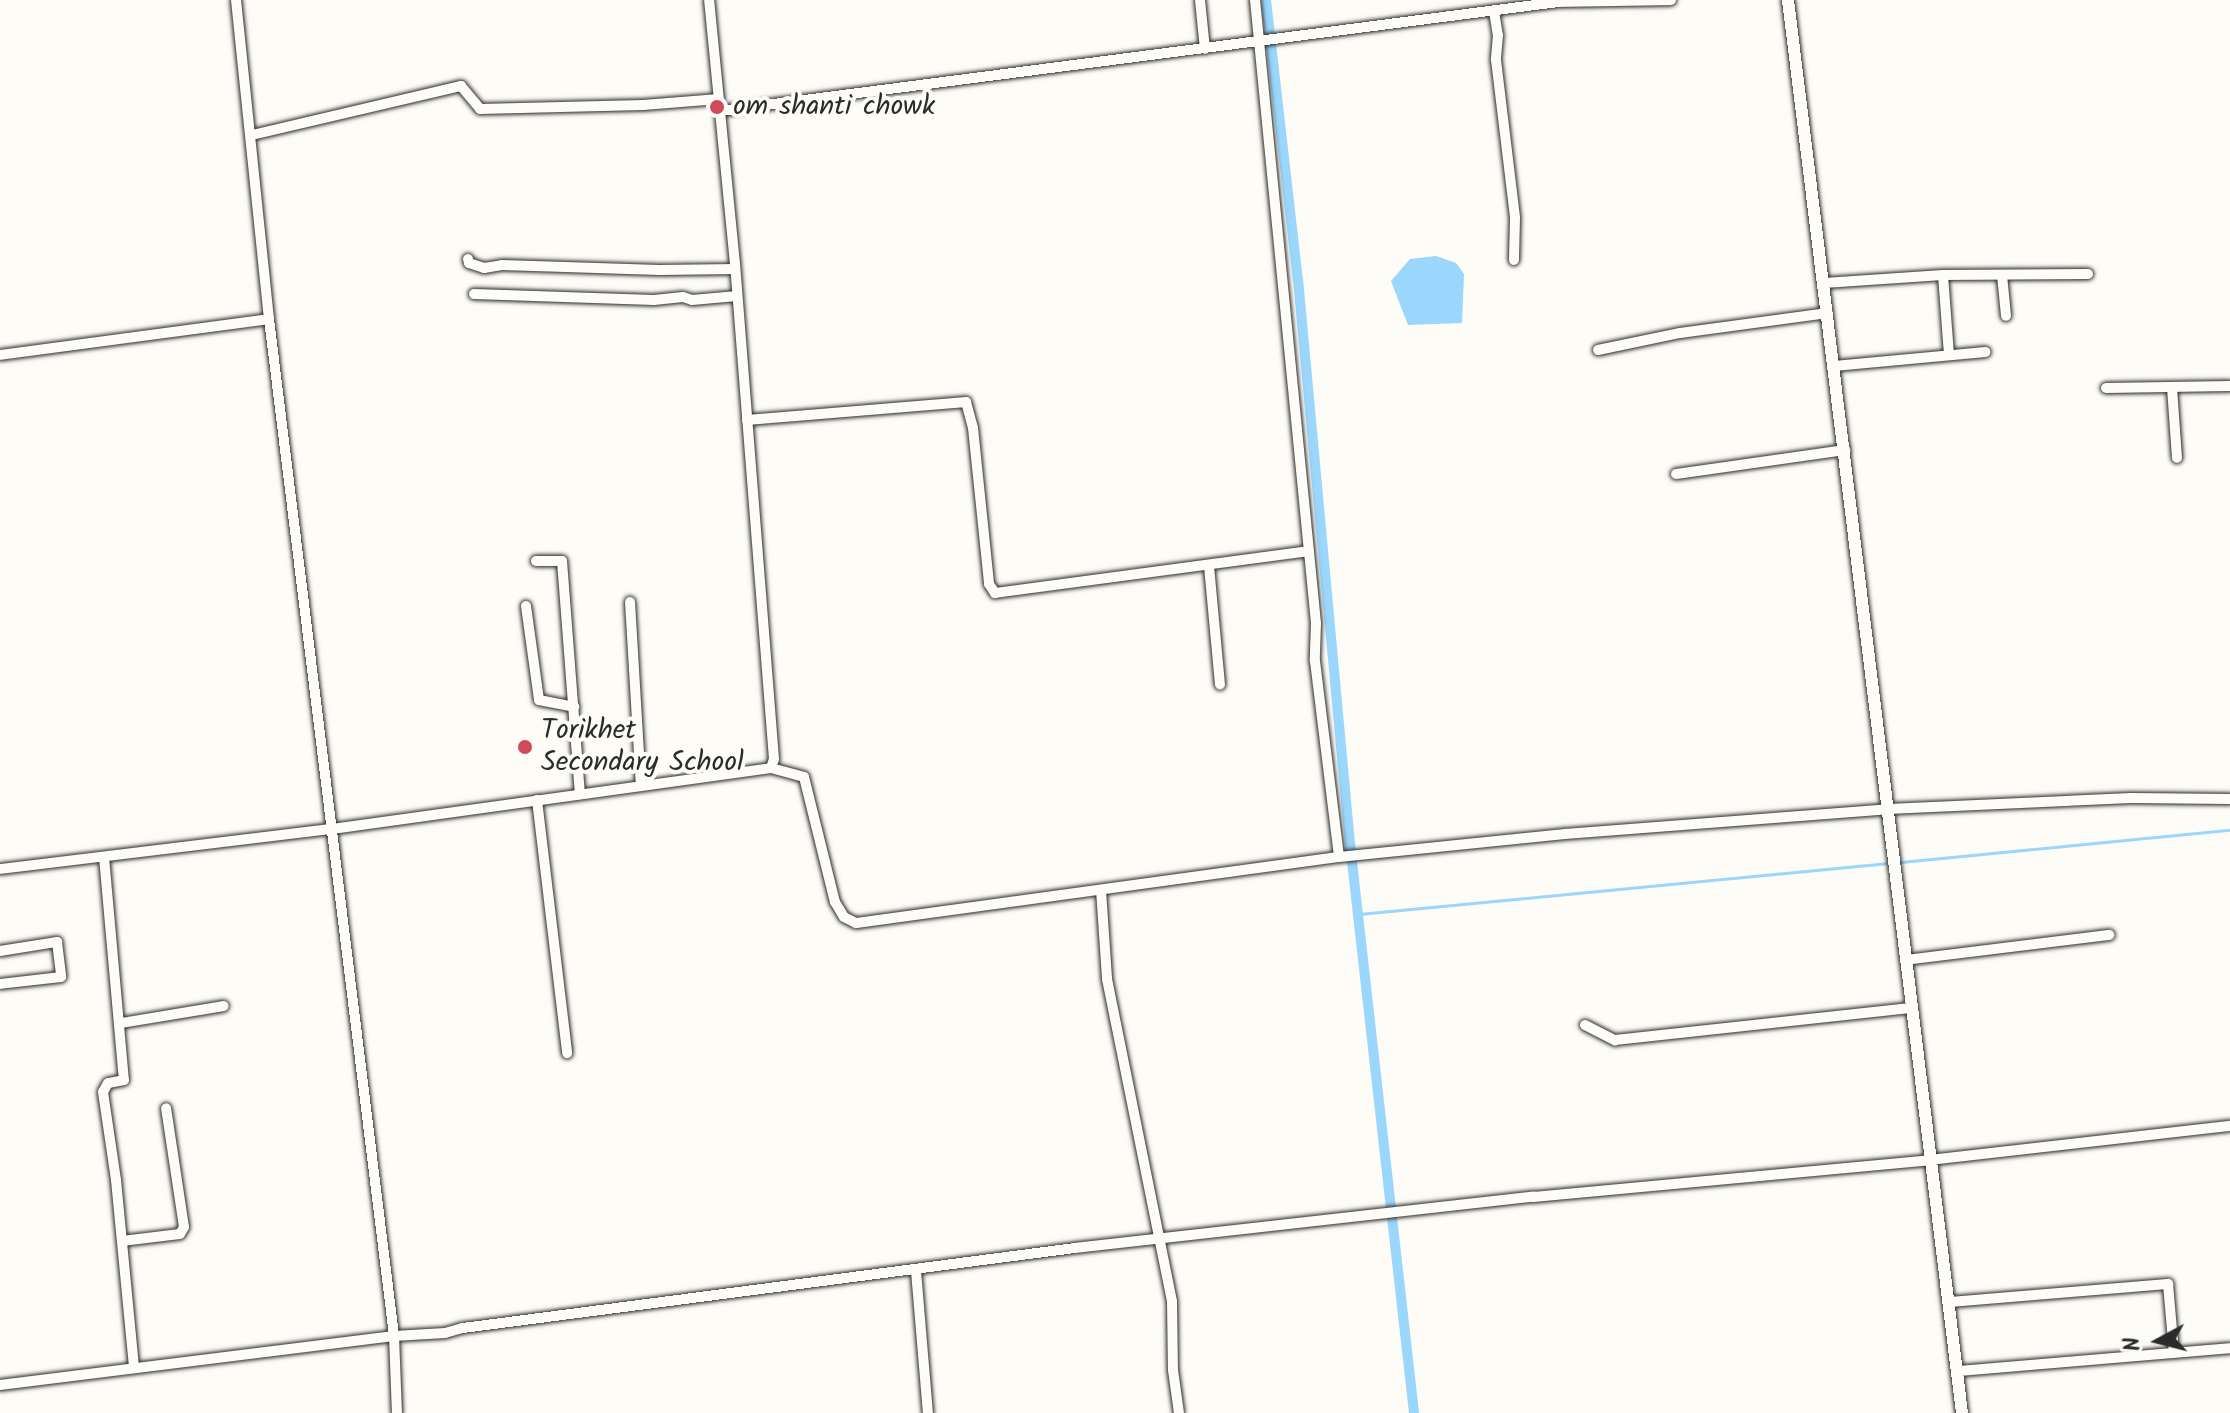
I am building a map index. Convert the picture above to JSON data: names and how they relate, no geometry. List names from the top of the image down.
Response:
{
  "places": ["om shanti chowk", "Torikhet Secondary School"],
  "north": "left"
}
